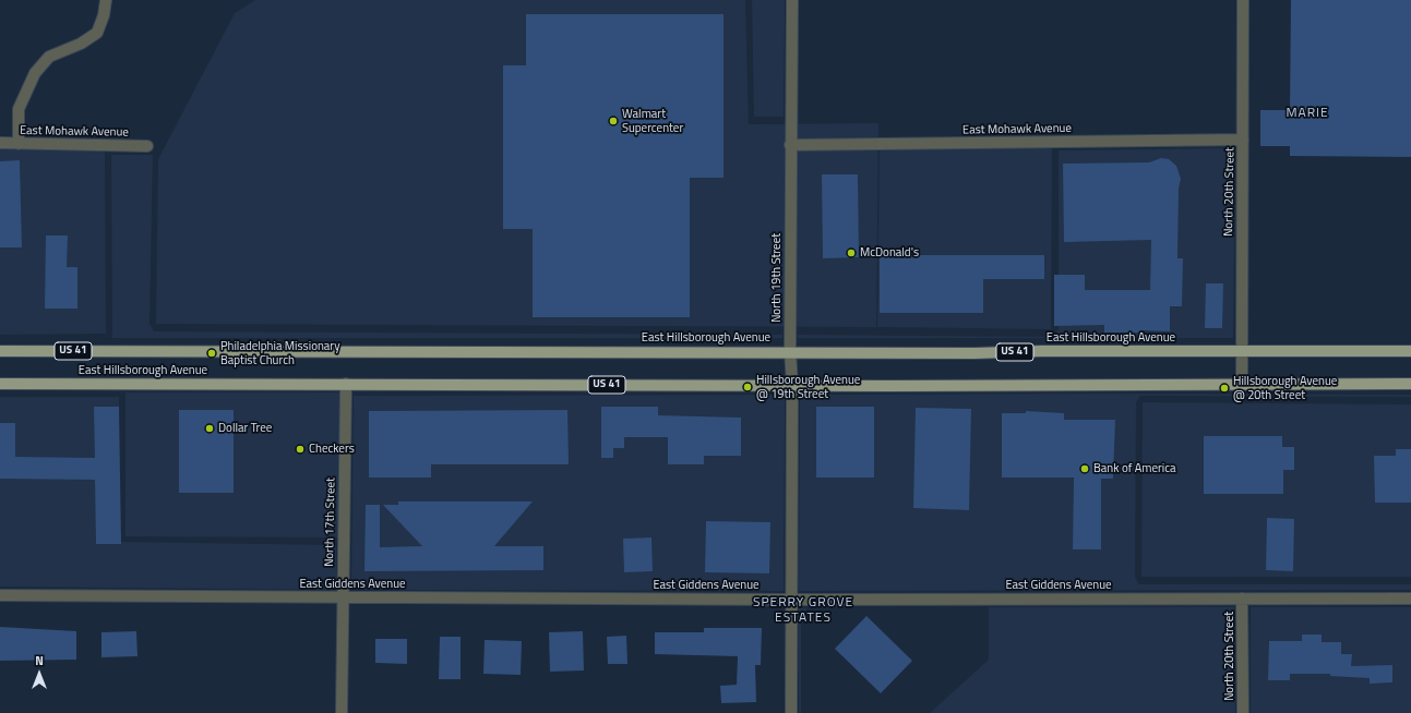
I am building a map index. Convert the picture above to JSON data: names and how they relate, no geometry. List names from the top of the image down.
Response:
{
  "streets": {
    "main road": ["East Hillsborough Avenue", "US 41"],
    "street": [
      "East Mohawk Avenue",
      "North 20th Street",
      "North 19th Street",
      "North 17th Street",
      "East Giddens Avenue"
    ]
  },
  "crossings": [
    ["East Mohawk Avenue", "North 20th Street"],
    ["East Mohawk Avenue", "North 19th Street"],
    ["North 20th Street", "East Hillsborough Avenue"],
    ["North 20th Street", "East Giddens Avenue"],
    ["North 19th Street", "East Hillsborough Avenue"],
    ["North 19th Street", "East Giddens Avenue"],
    ["East Hillsborough Avenue", "North 17th Street"],
    ["North 17th Street", "East Giddens Avenue"]
  ],
  "districts": ["MARIE", "SPERRY GROVE ESTATES"],
  "places": [
    "Walmart Supercenter",
    "McDonald's",
    "Philadelphia Missionary Baptist Church",
    "Hillsborough Avenue @ 19th Street",
    "Hillsborough Avenue @ 20th Street",
    "Dollar Tree",
    "Checkers",
    "Bank of America"
  ],
  "north": "top"
}
